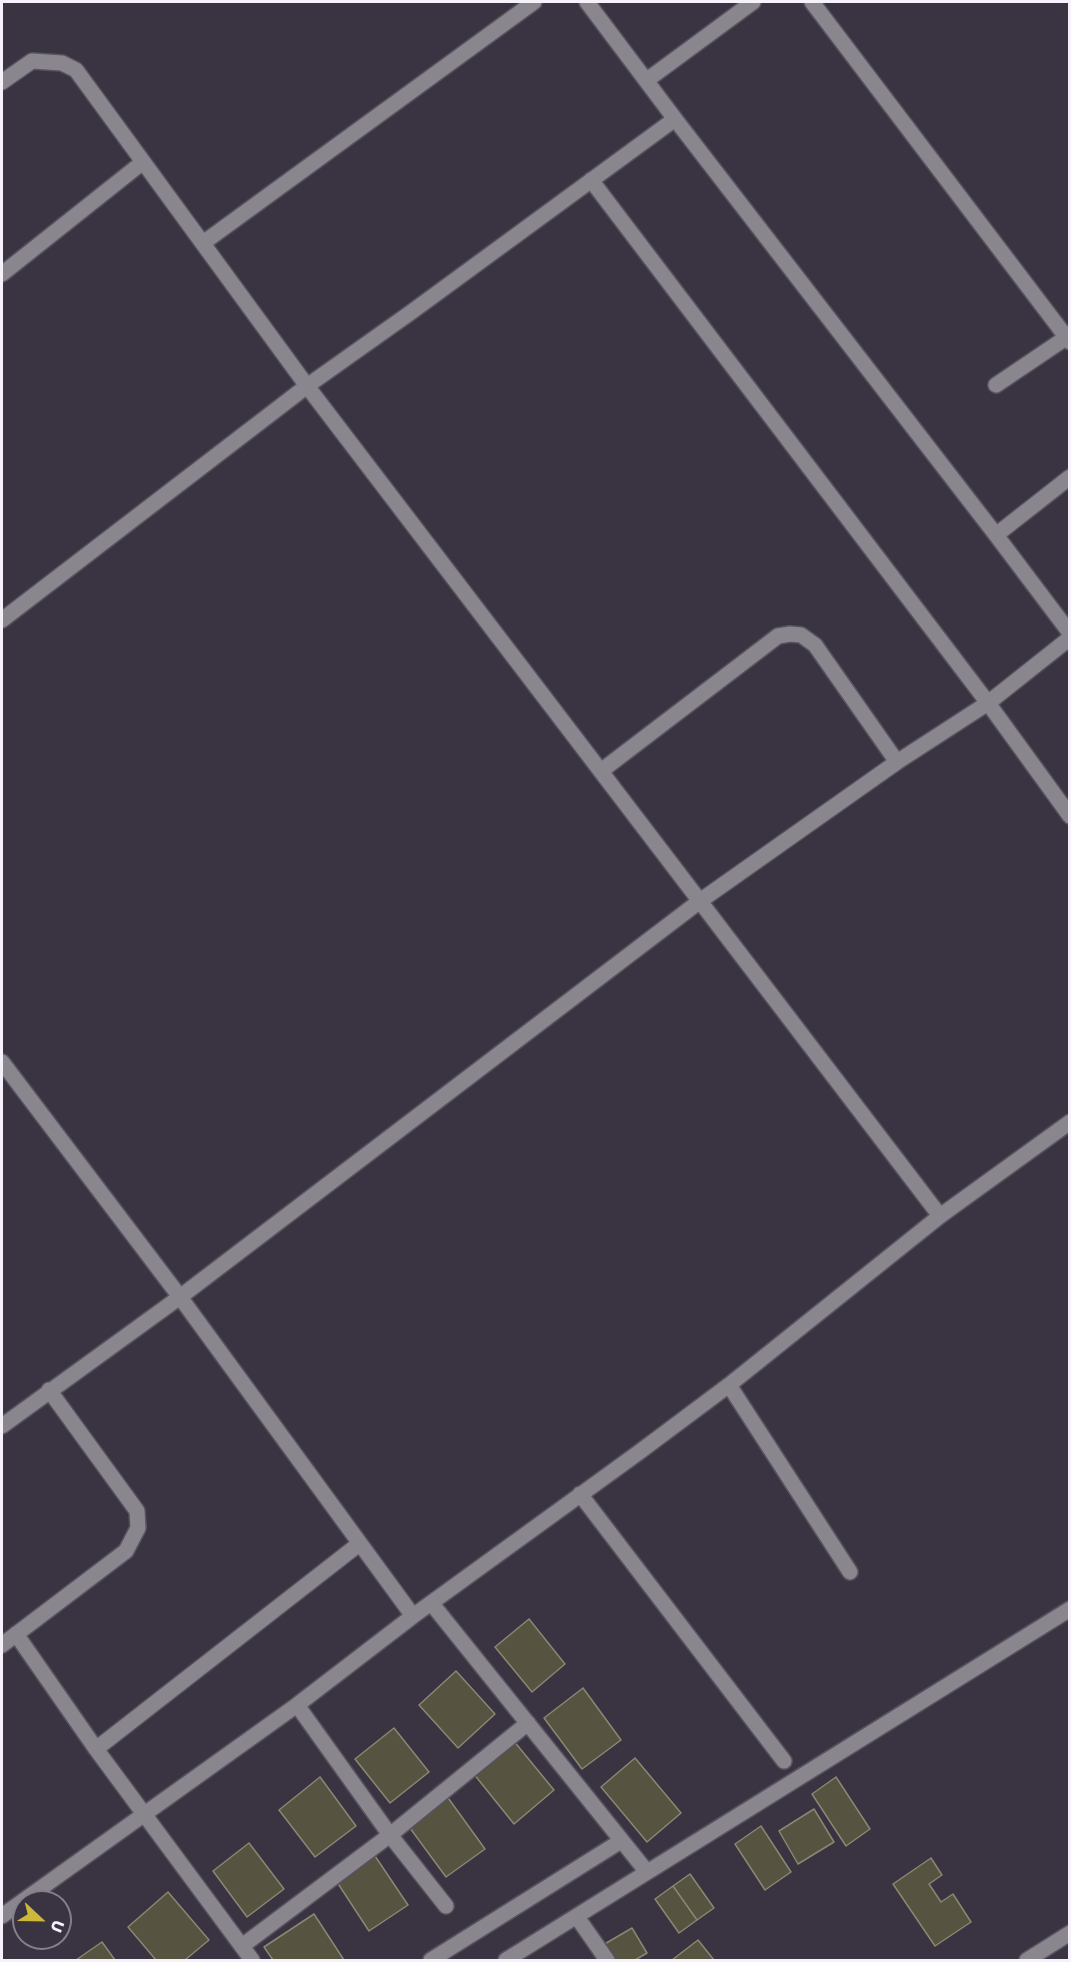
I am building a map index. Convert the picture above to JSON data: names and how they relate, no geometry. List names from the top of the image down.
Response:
{
  "north": "right"
}
